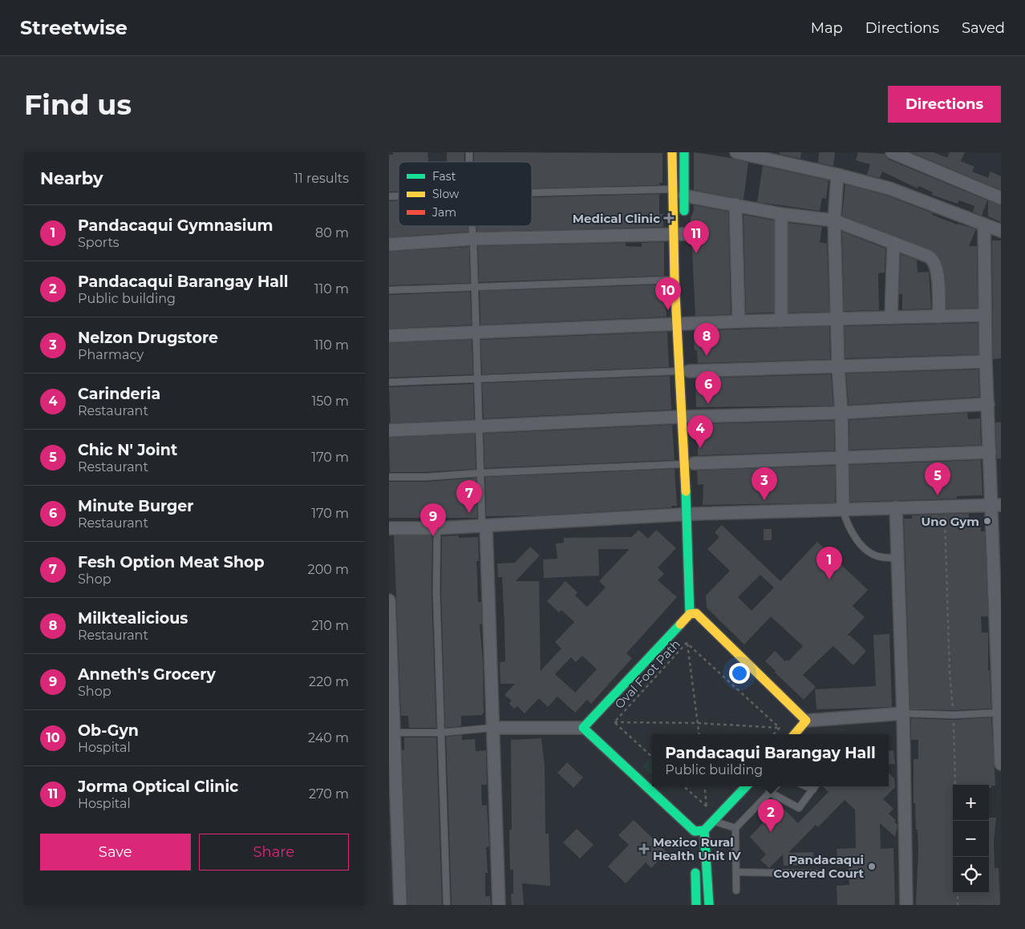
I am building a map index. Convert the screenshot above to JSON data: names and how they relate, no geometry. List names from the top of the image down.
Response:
{
  "streets": {
    "path": ["Oval Foot Path"]
  },
  "places": {
    "health": ["Medical Clinic", "Mexico Rural Health Unit IV"],
    "other": ["Uno Gym", "Pandacaqui Covered Court"]
  },
  "legend": ["Fast", "Slow", "Jam"],
  "page": {
    "header": "Streetwise",
    "nav": ["Map", "Directions", "Saved"],
    "buttons": [
      "Directions",
      ["Save", "Share"]
    ],
    "title": "Find us",
    "heading": ["Nearby", "11 results"],
    "list": [
      {
        "mark": "1",
        "name": "Pandacaqui Gymnasium",
        "note": "Sports",
        "value": "80 m"
      },
      {
        "mark": "2",
        "name": "Pandacaqui Barangay Hall",
        "note": "Public building",
        "value": "110 m"
      },
      {
        "mark": "3",
        "name": "Nelzon Drugstore",
        "note": "Pharmacy",
        "value": "110 m"
      },
      {
        "mark": "4",
        "name": "Carinderia",
        "note": "Restaurant",
        "value": "150 m"
      },
      {
        "mark": "5",
        "name": "Chic N' Joint",
        "note": "Restaurant",
        "value": "170 m"
      },
      {
        "mark": "6",
        "name": "Minute Burger",
        "note": "Restaurant",
        "value": "170 m"
      },
      {
        "mark": "7",
        "name": "Fesh Option Meat Shop",
        "note": "Shop",
        "value": "200 m"
      },
      {
        "mark": "8",
        "name": "Milktealicious",
        "note": "Restaurant",
        "value": "210 m"
      },
      {
        "mark": "9",
        "name": "Anneth's Grocery",
        "note": "Shop",
        "value": "220 m"
      },
      {
        "mark": "10",
        "name": "Ob-Gyn",
        "note": "Hospital",
        "value": "240 m"
      },
      {
        "mark": "11",
        "name": "Jorma Optical Clinic",
        "note": "Hospital",
        "value": "270 m"
      }
    ],
    "pins": [
      "11",
      "10",
      "8",
      "6",
      "4",
      "5",
      "3",
      "7",
      "9",
      "1",
      "2"
    ],
    "popup": ["Pandacaqui Barangay Hall", "Public building"],
    "map_buttons": ["+", "−"]
  }
}
